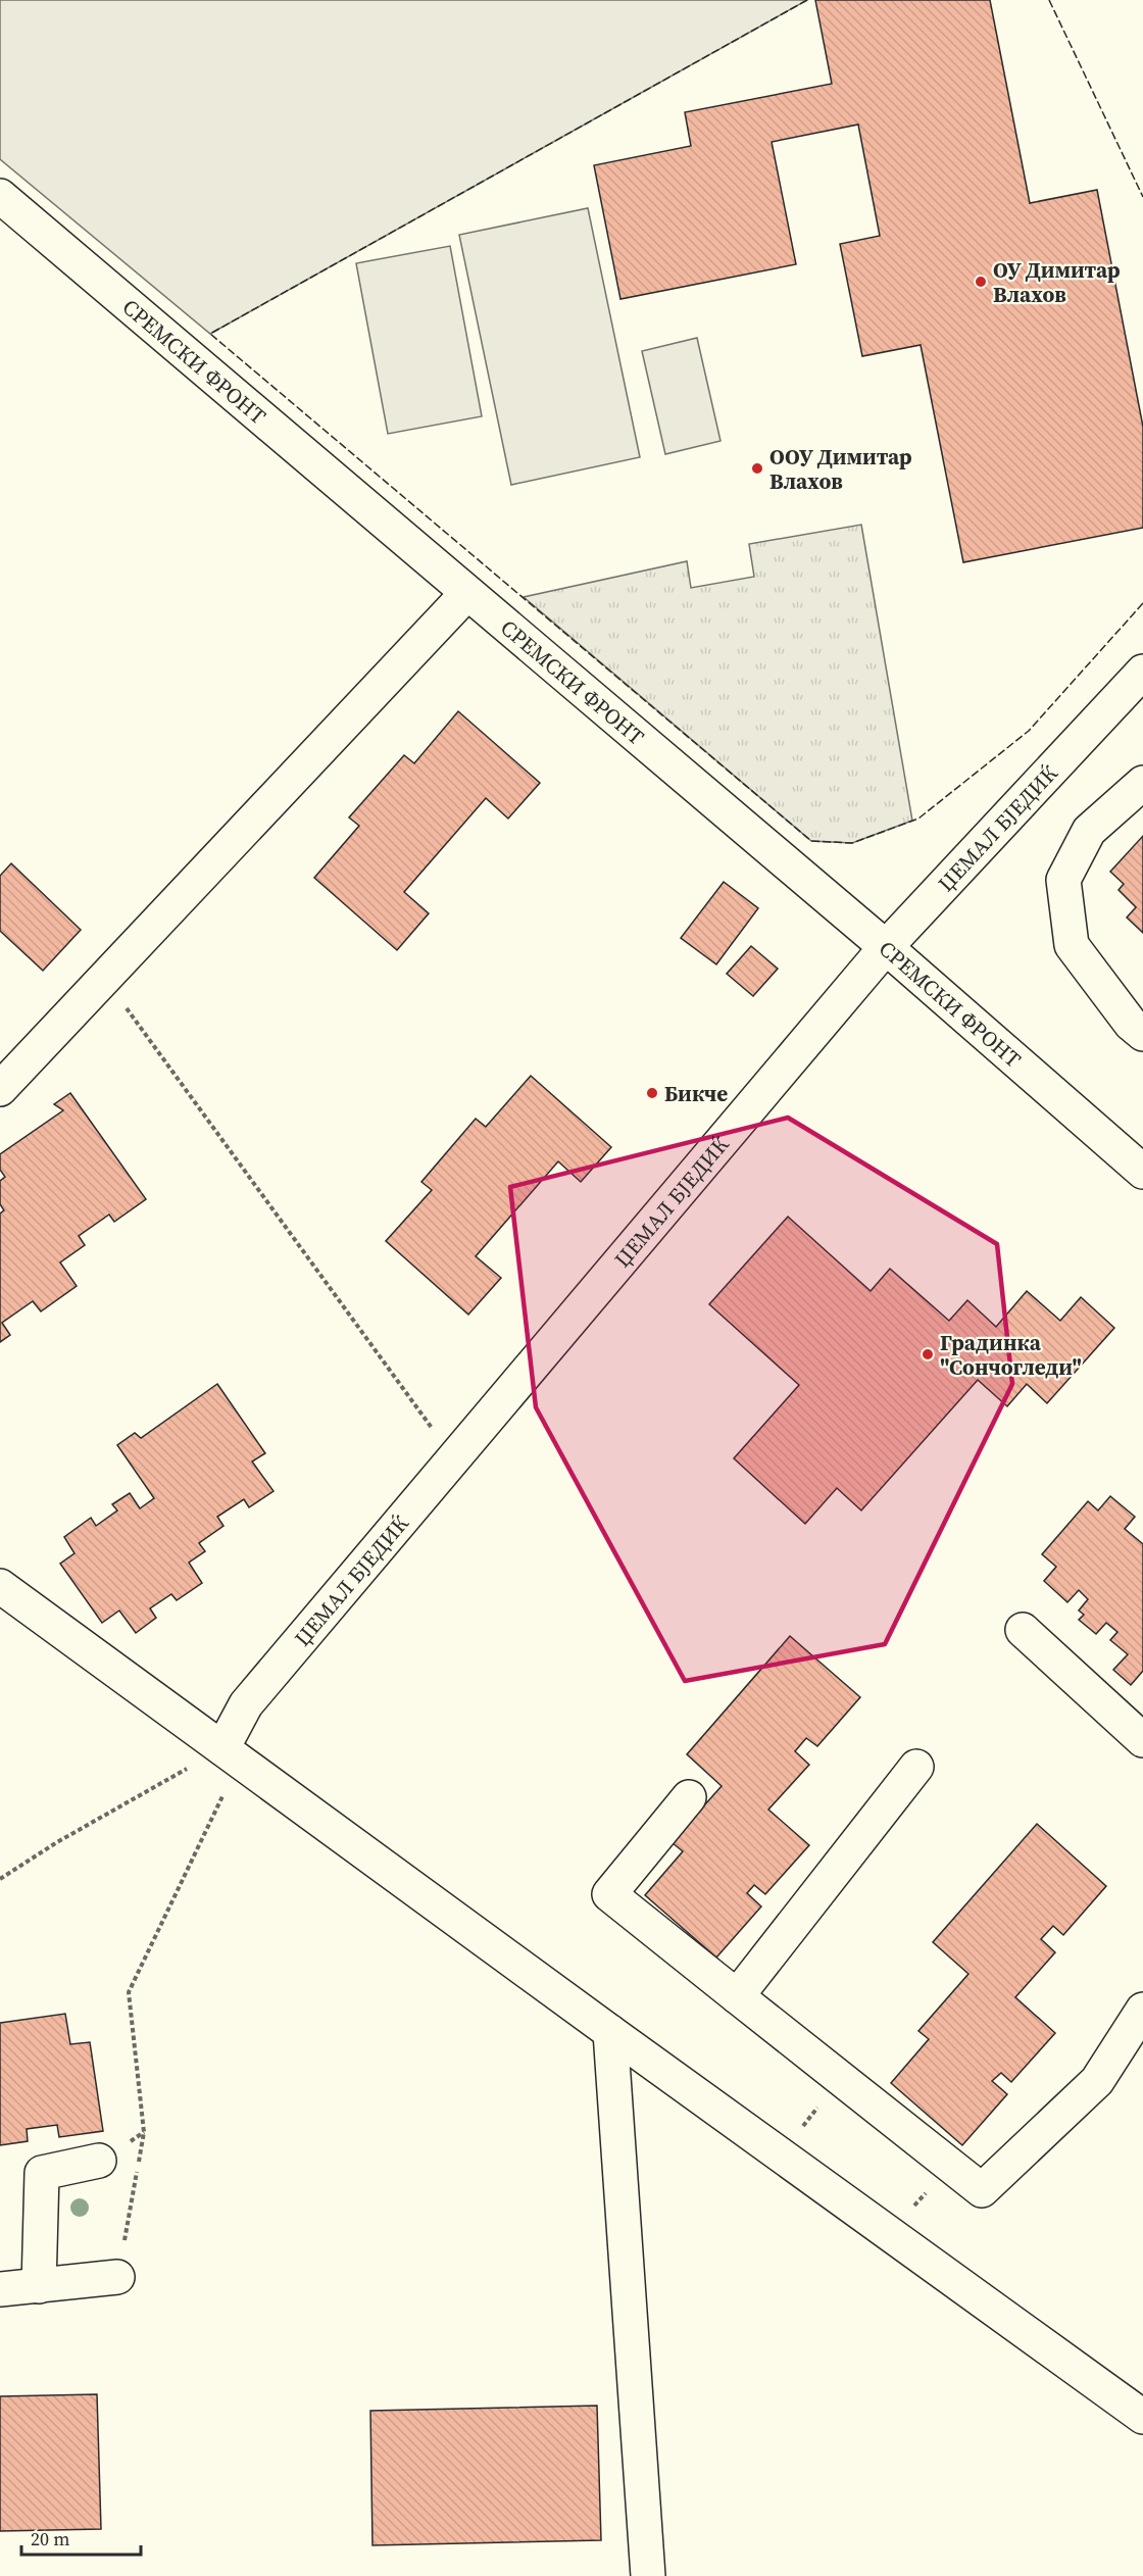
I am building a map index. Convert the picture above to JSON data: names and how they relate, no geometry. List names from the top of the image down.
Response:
{
  "streets": {
    "street": ["СРЕМСКИ ФРОНТ", "ЏЕМАЛ БЈЕДИЌ"]
  },
  "crossings": [
    ["СРЕМСКИ ФРОНТ", "ЏЕМАЛ БЈЕДИЌ"]
  ],
  "places": [
    "ОУ Димитар Влахов",
    "ООУ Димитар Влахов",
    "Бикче",
    "Градинка \"Сончогледи\""
  ],
  "scale_bar": "20 m"
}
